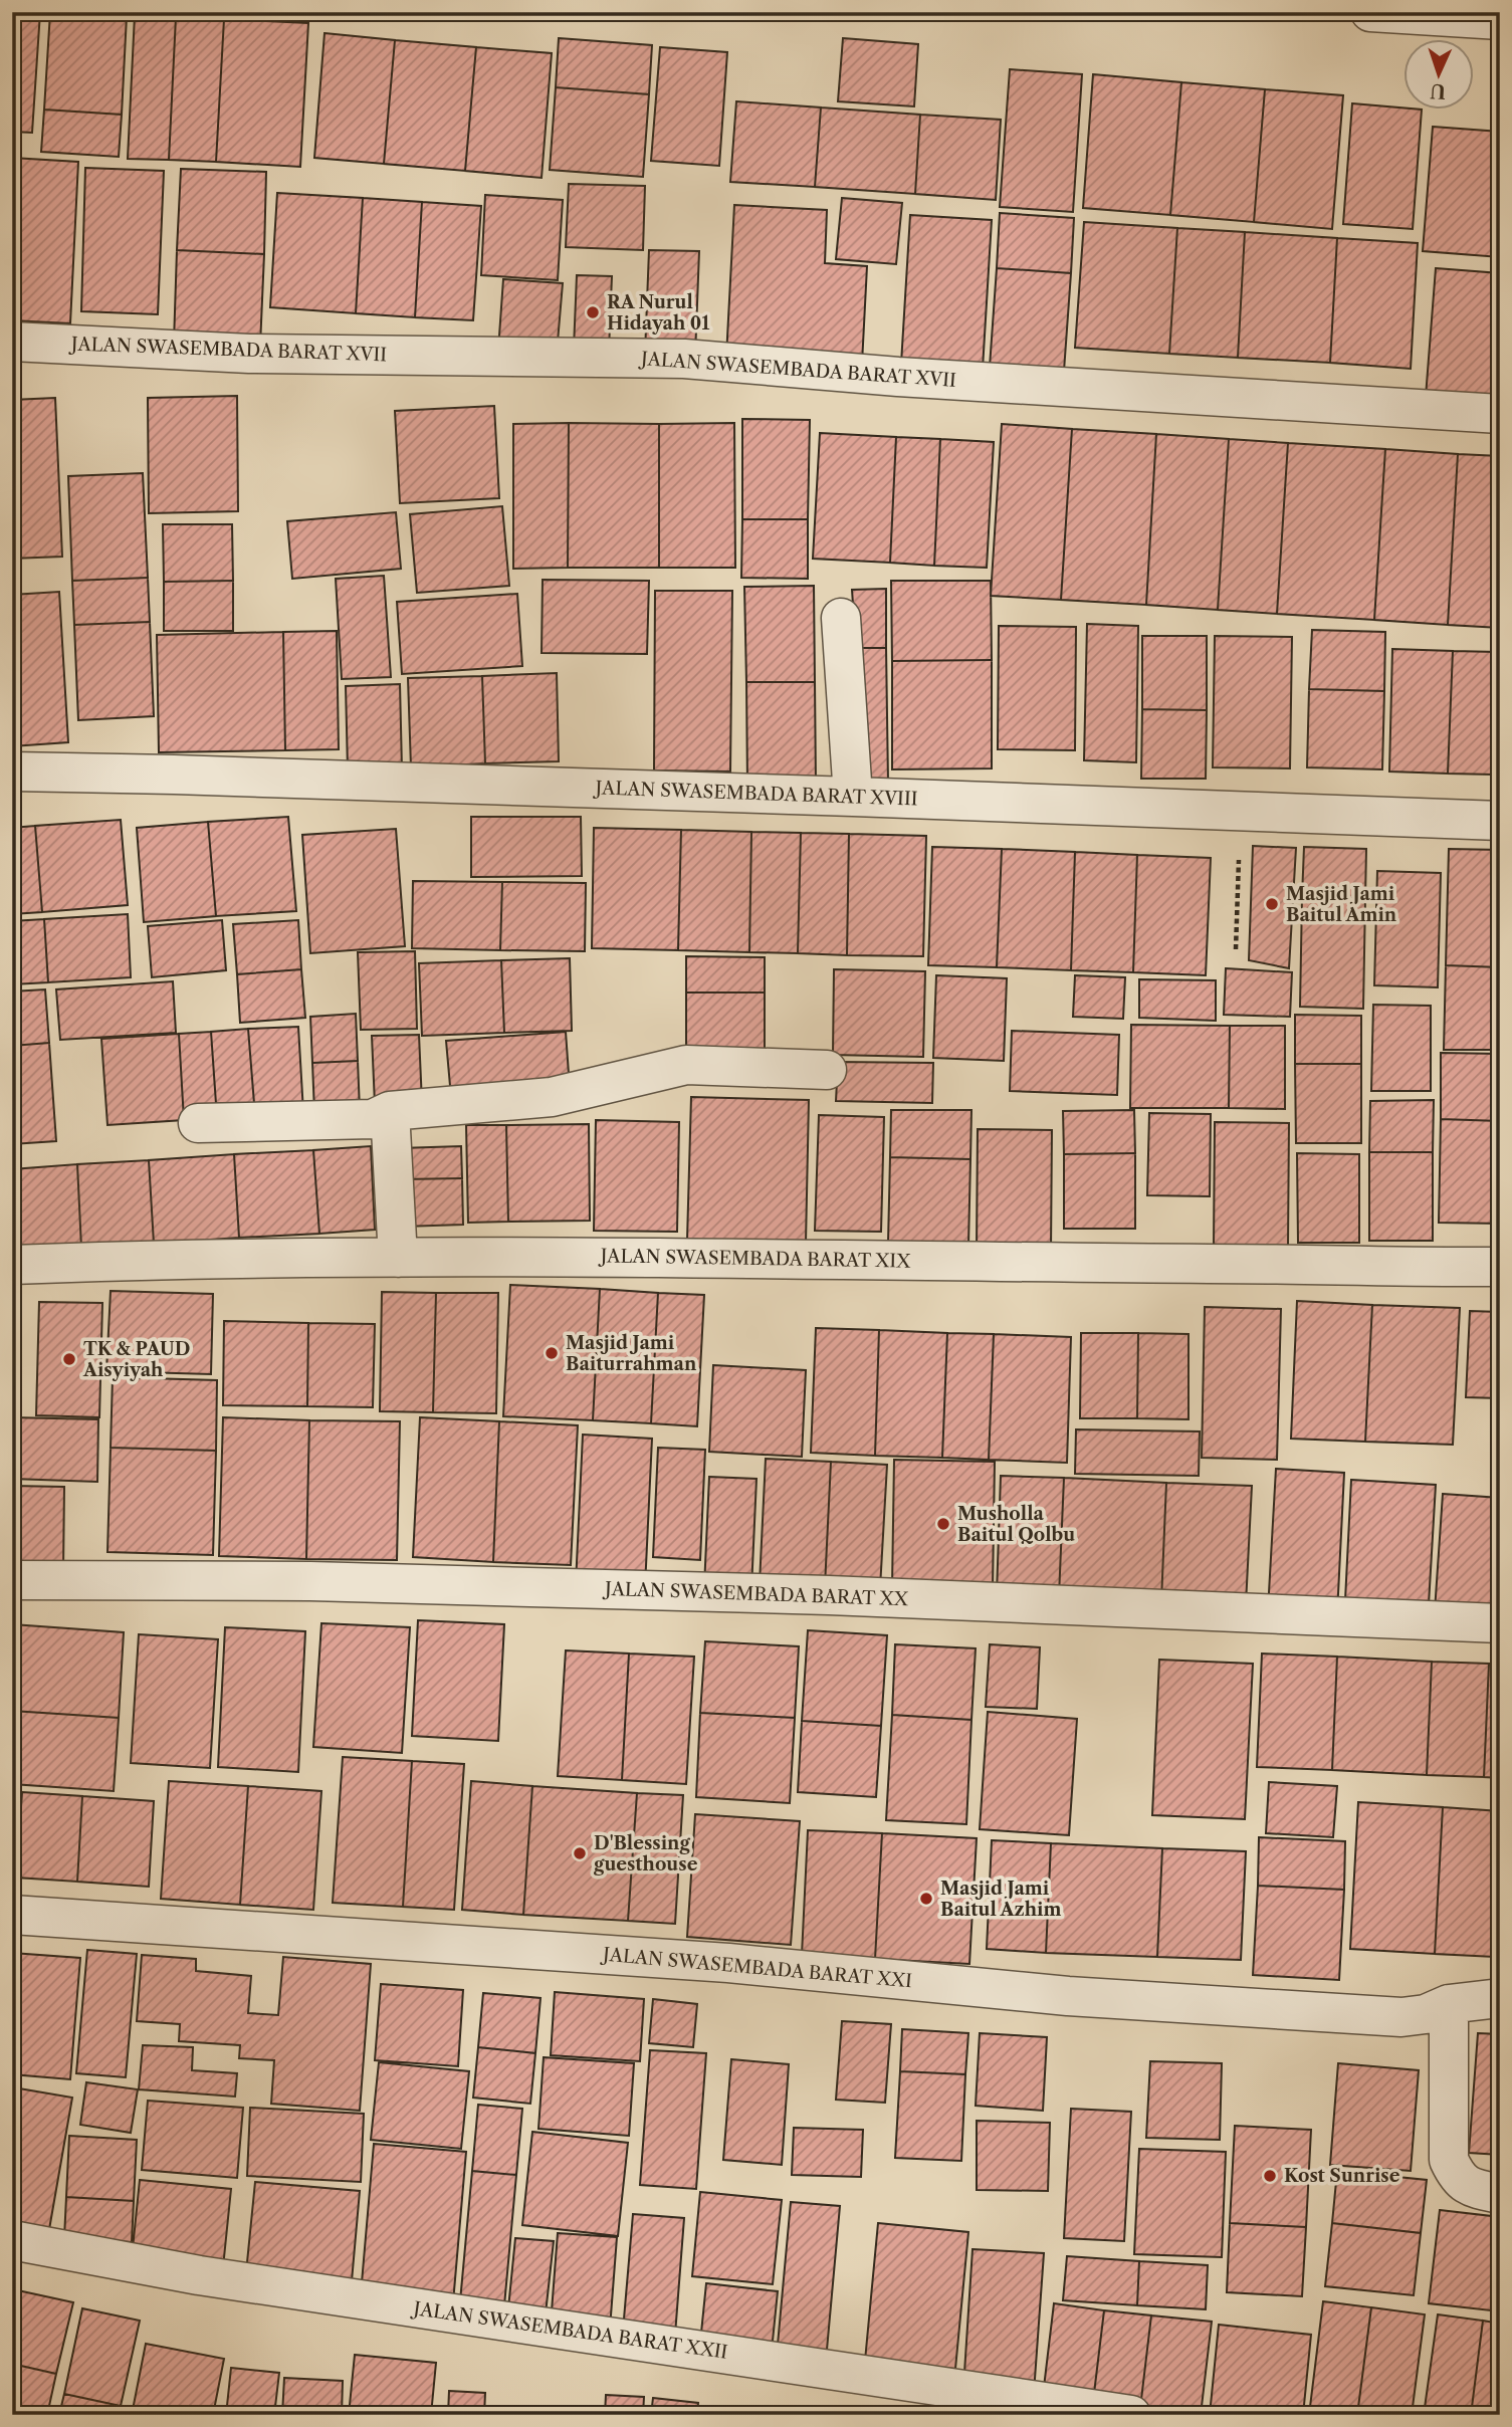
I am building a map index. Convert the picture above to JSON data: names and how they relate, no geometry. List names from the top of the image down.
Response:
{
  "streets": {
    "street": [
      "JALAN SWASEMBADA BARAT XVII",
      "JALAN SWASEMBADA BARAT XVIII",
      "JALAN SWASEMBADA BARAT XIX",
      "JALAN SWASEMBADA BARAT XX",
      "JALAN SWASEMBADA BARAT XXI",
      "JALAN SWASEMBADA BARAT XXII"
    ]
  },
  "places": [
    "RA Nurul Hidayah 01",
    "Masjid Jami Baitul Amin",
    "Masjid Jami Baiturrahman",
    "TK & PAUD Aisyiyah",
    "Musholla Baitul Qolbu",
    "D'Blessing guesthouse",
    "Masjid Jami Baitul Azhim",
    "Kost Sunrise"
  ],
  "north": "bottom"
}
